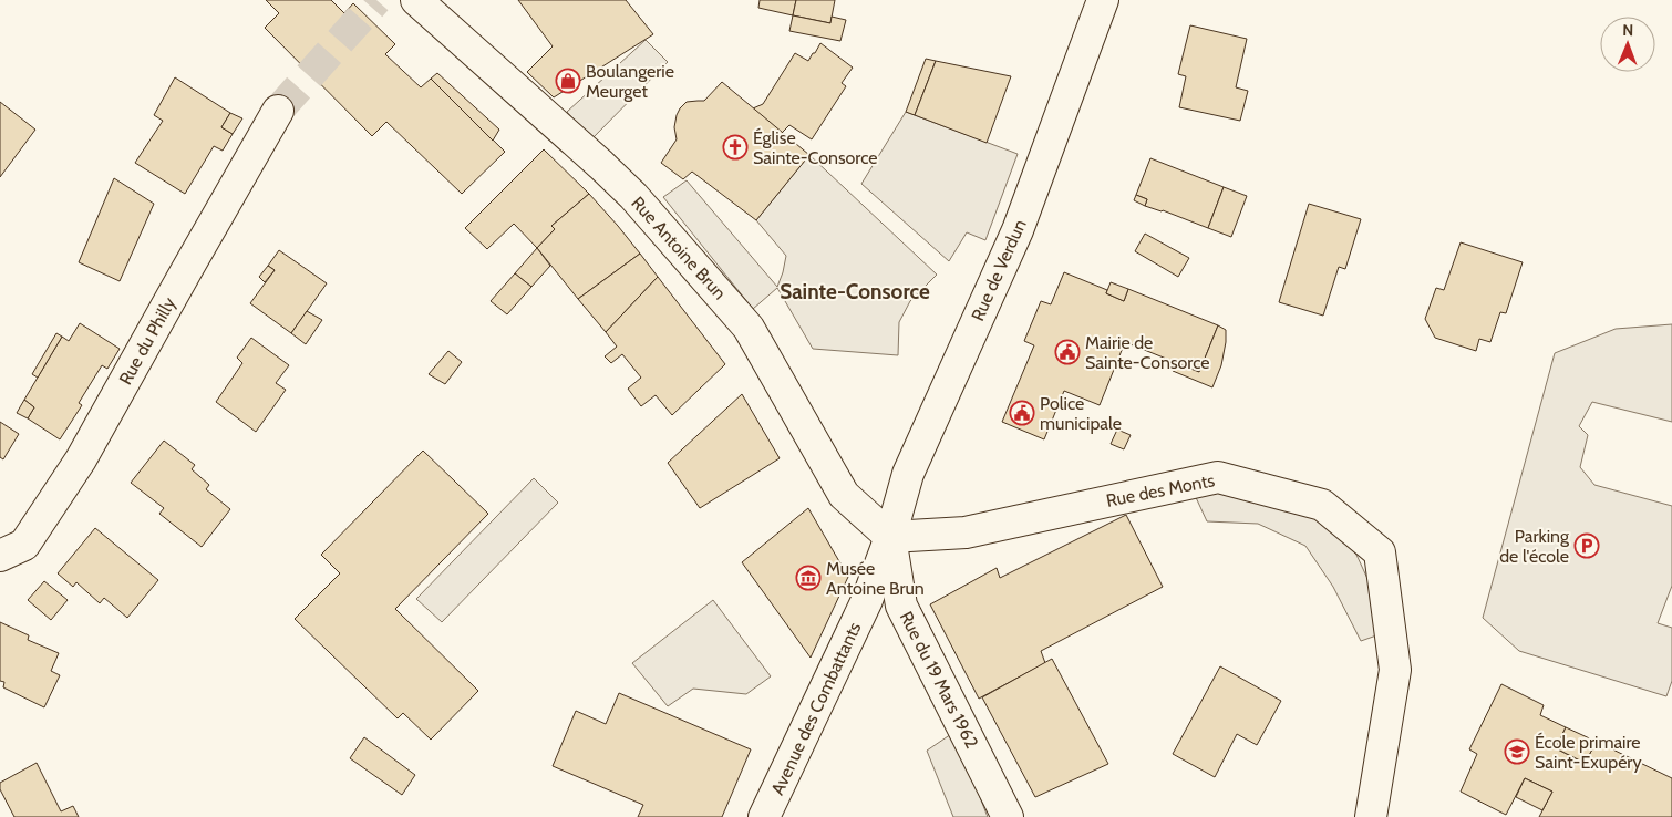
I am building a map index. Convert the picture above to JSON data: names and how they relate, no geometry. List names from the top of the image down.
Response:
{
  "streets": {
    "street": [
      "Rue Antoine Brun",
      "Rue de Verdun",
      "Rue du Philly",
      "Rue des Monts",
      "Rue du 19 Mars 1962",
      "Avenue des Combattants"
    ]
  },
  "crossings": [
    ["Rue Antoine Brun", "Rue de Verdun"],
    ["Rue Antoine Brun", "Rue des Monts"],
    ["Rue Antoine Brun", "Rue du 19 Mars 1962"],
    ["Rue Antoine Brun", "Avenue des Combattants"],
    ["Rue de Verdun", "Rue des Monts"],
    ["Rue de Verdun", "Rue du 19 Mars 1962"],
    ["Rue de Verdun", "Avenue des Combattants"],
    ["Rue des Monts", "Rue du 19 Mars 1962"],
    ["Rue des Monts", "Avenue des Combattants"],
    ["Rue du 19 Mars 1962", "Avenue des Combattants"]
  ],
  "districts": ["Sainte-Consorce"],
  "places": {
    "shop": ["Boulangerie Meurget"],
    "church": ["Église Sainte-Consorce"],
    "public building": ["Mairie de Sainte-Consorce", "Police municipale"],
    "parking": ["Parking de l'école"],
    "museum": ["Musée Antoine Brun"],
    "school or university": ["École primaire Saint-Exupéry"]
  },
  "north": "top"
}
